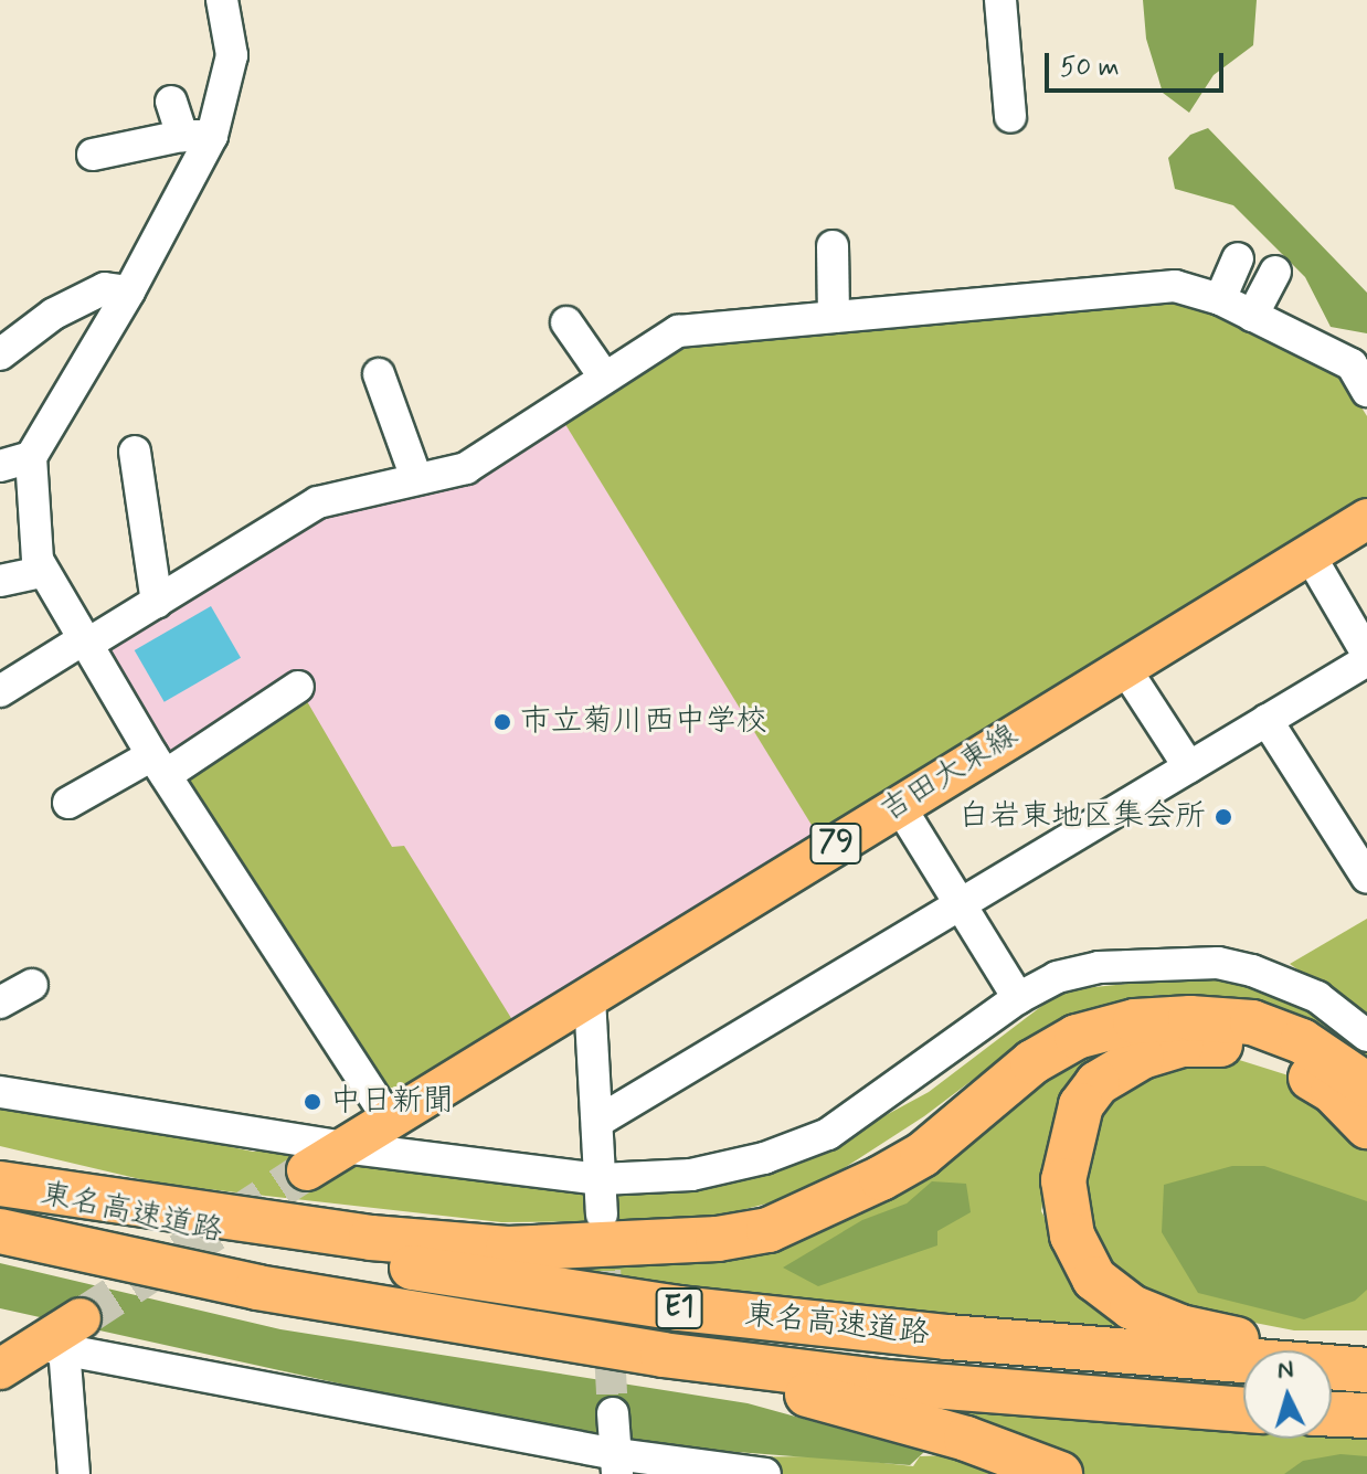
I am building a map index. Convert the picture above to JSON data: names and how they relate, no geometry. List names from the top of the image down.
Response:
{
  "streets": {
    "highway": ["東名高速道路", "E1"],
    "main road": ["吉田大東線", "79"]
  },
  "places": ["市立菊川西中学校", "白岩東地区集会所", "中日新聞"],
  "scale_bar": "50 m",
  "north": "top"
}
